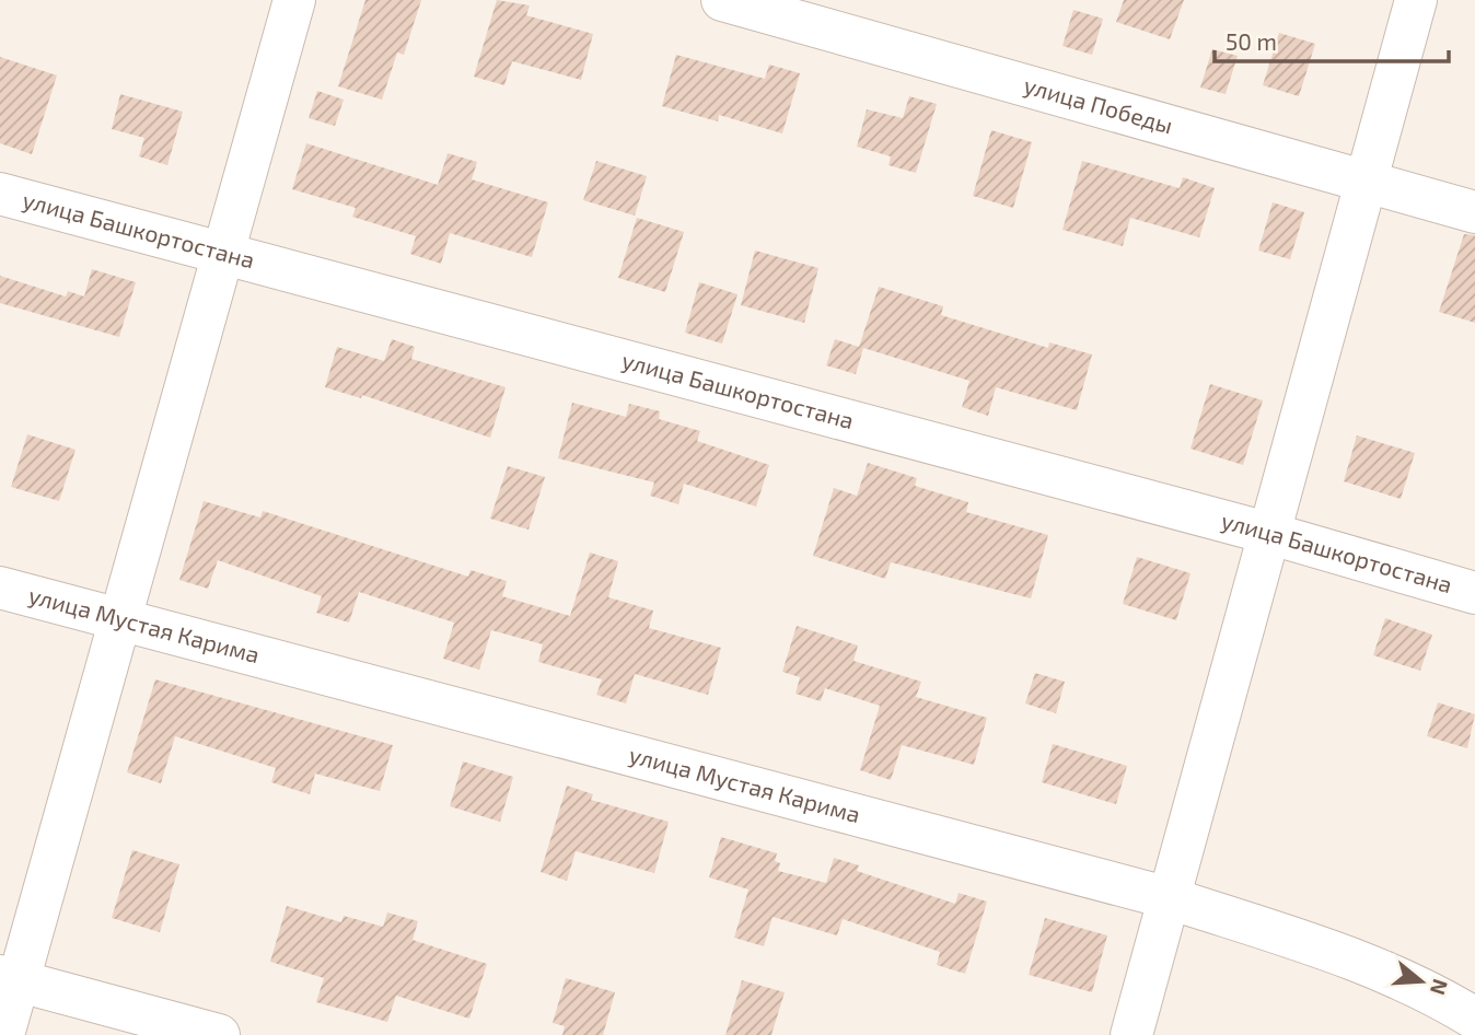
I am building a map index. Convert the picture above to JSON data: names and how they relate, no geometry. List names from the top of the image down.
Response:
{
  "streets": {
    "street": ["улица Победы", "улица Башкортостана", "улица Мустая Карима"]
  },
  "scale_bar": "50 m",
  "north": "right"
}
